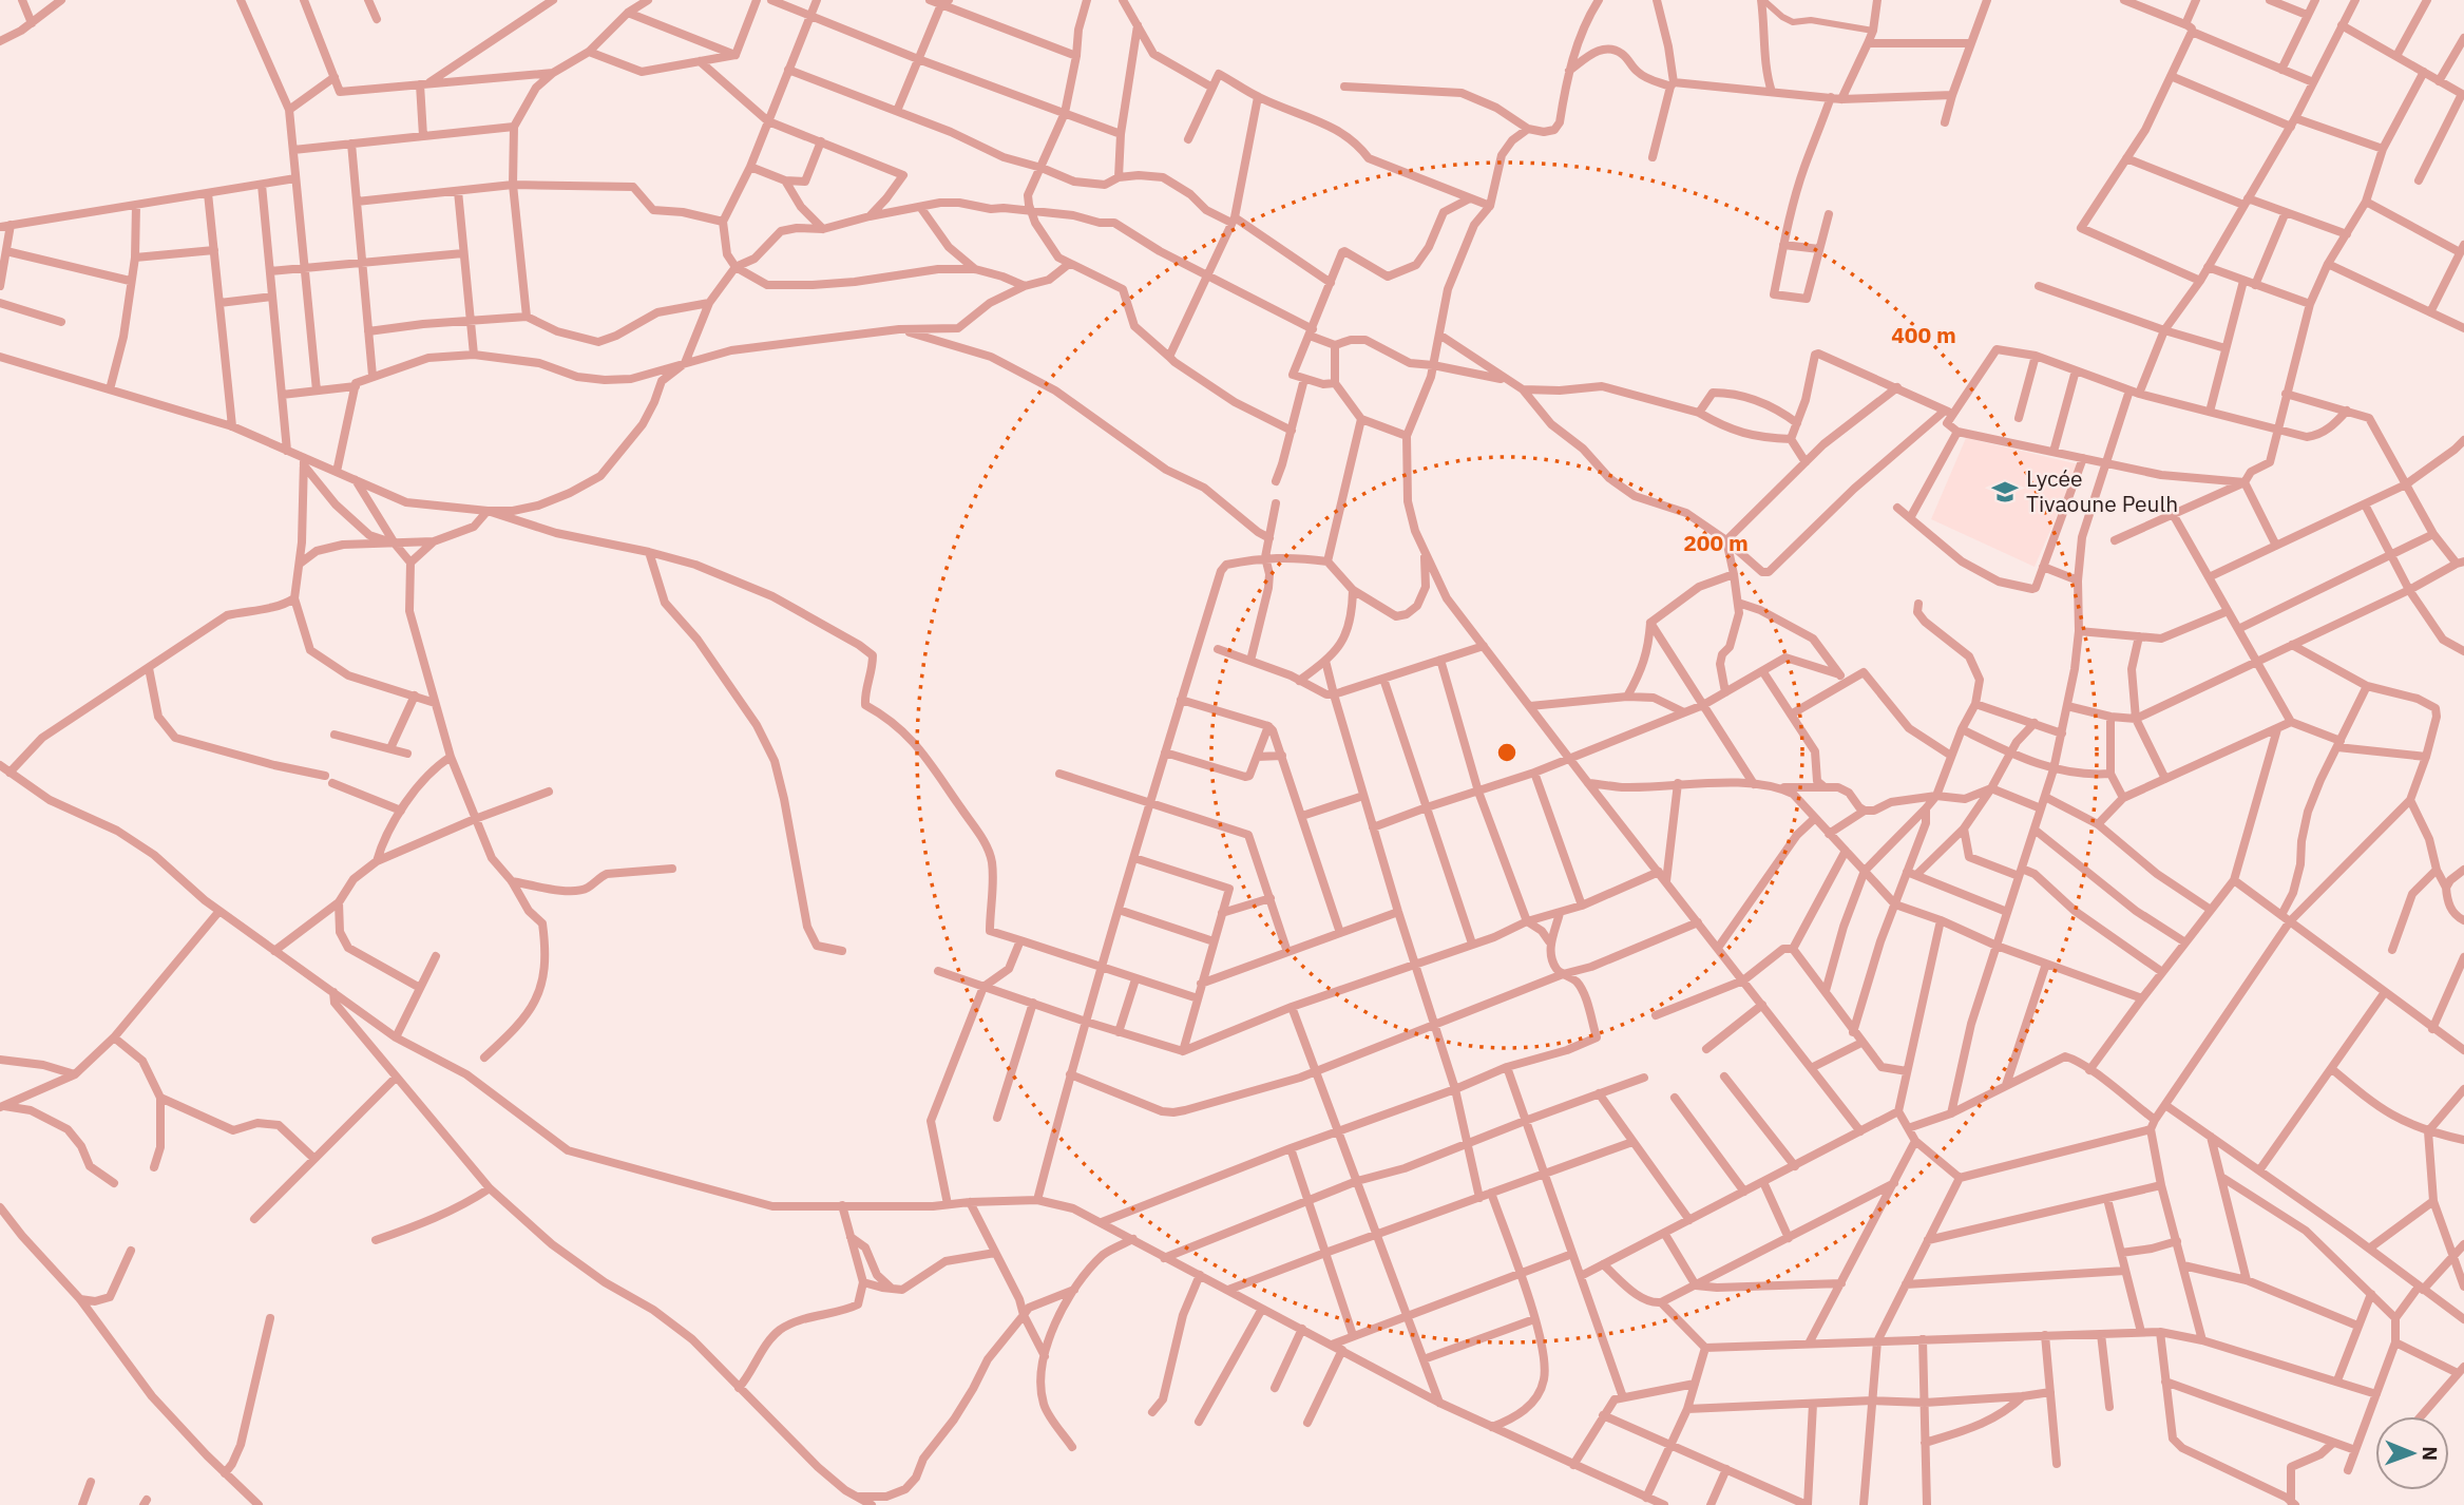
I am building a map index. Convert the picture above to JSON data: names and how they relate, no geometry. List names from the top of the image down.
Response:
{
  "places": {
    "school or university": ["Lycée Tivaoune Peulh"]
  },
  "north": "right",
  "rings": ["400 m", "200 m"]
}
